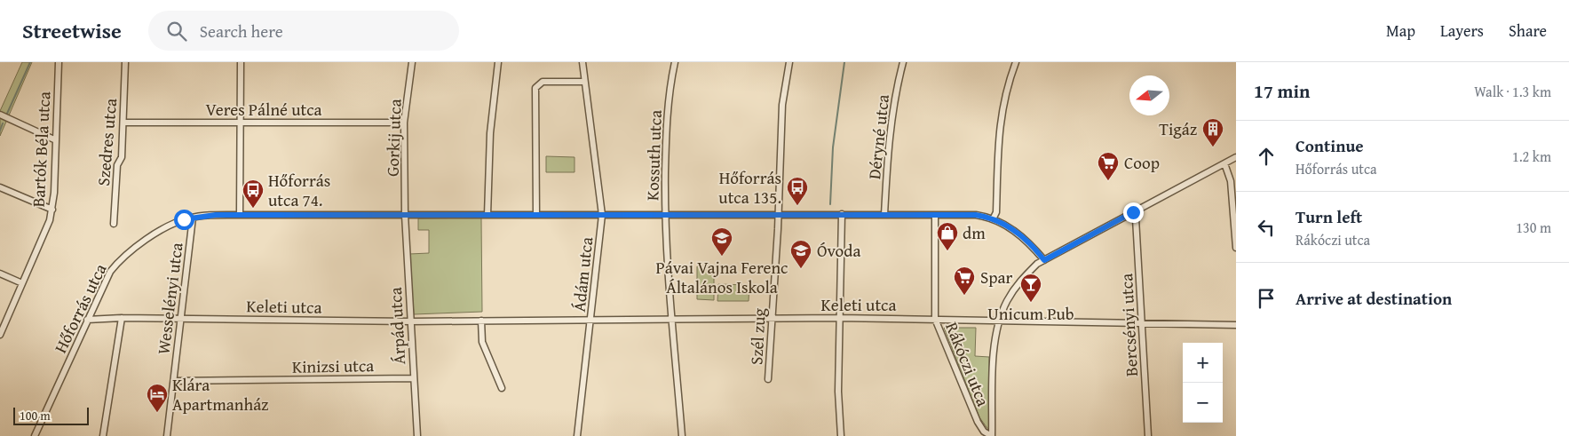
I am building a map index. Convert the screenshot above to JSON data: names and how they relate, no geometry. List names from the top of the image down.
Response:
{
  "streets": {
    "street": [
      "Veres Pálné utca",
      "Déryné utca",
      "Gorkij utca",
      "Szedres utca",
      "Bartók Béla utca",
      "Kossuth utca",
      "Ádám utca",
      "Wesselényi utca",
      "Keleti utca",
      "Hőforrás utca",
      "Bercsényi utca",
      "Árpád utca",
      "Szél zug",
      "Rákóczi utca",
      "Kinizsi utca"
    ]
  },
  "crossings": [
    ["Veres Pálné utca", "Gorkij utca"],
    ["Veres Pálné utca", "Szedres utca"],
    ["Déryné utca", "Hőforrás utca"],
    ["Gorkij utca", "Hőforrás utca"],
    ["Gorkij utca", "Árpád utca"],
    ["Kossuth utca", "Keleti utca"],
    ["Kossuth utca", "Hőforrás utca"],
    ["Ádám utca", "Keleti utca"],
    ["Ádám utca", "Hőforrás utca"],
    ["Wesselényi utca", "Keleti utca"],
    ["Wesselényi utca", "Hőforrás utca"],
    ["Wesselényi utca", "Kinizsi utca"],
    ["Keleti utca", "Hőforrás utca"],
    ["Keleti utca", "Bercsényi utca"],
    ["Keleti utca", "Árpád utca"],
    ["Keleti utca", "Szél zug"],
    ["Keleti utca", "Rákóczi utca"],
    ["Hőforrás utca", "Árpád utca"],
    ["Hőforrás utca", "Szél zug"],
    ["Hőforrás utca", "Rákóczi utca"],
    ["Bercsényi utca", "Rákóczi utca"],
    ["Árpád utca", "Kinizsi utca"]
  ],
  "places": {
    "building": ["Tigáz"],
    "supermarket": ["Coop", "Spar"],
    "bus stop": ["Hőforrás utca 135.", "Hőforrás utca 74."],
    "shop": ["dm"],
    "school or university": ["Pávai Vajna Ferenc Általános Iskola", "Óvoda"],
    "bar": ["Unicum Pub"],
    "hotel": ["Klára Apartmanház"]
  },
  "scale_bar": "100 m",
  "north": "left",
  "page": {
    "header": "Streetwise",
    "search": "Search here",
    "nav": ["Map", "Layers", "Share"],
    "heading": ["17 min", "Walk · 1.3 km"],
    "list": [
      ["Continue", "Hőforrás utca", "1.2 km"],
      ["Turn left", "Rákóczi utca", "130 m"],
      "Arrive at destination"
    ],
    "map_buttons": ["+", "−"],
    "scale": "100 m"
  }
}
